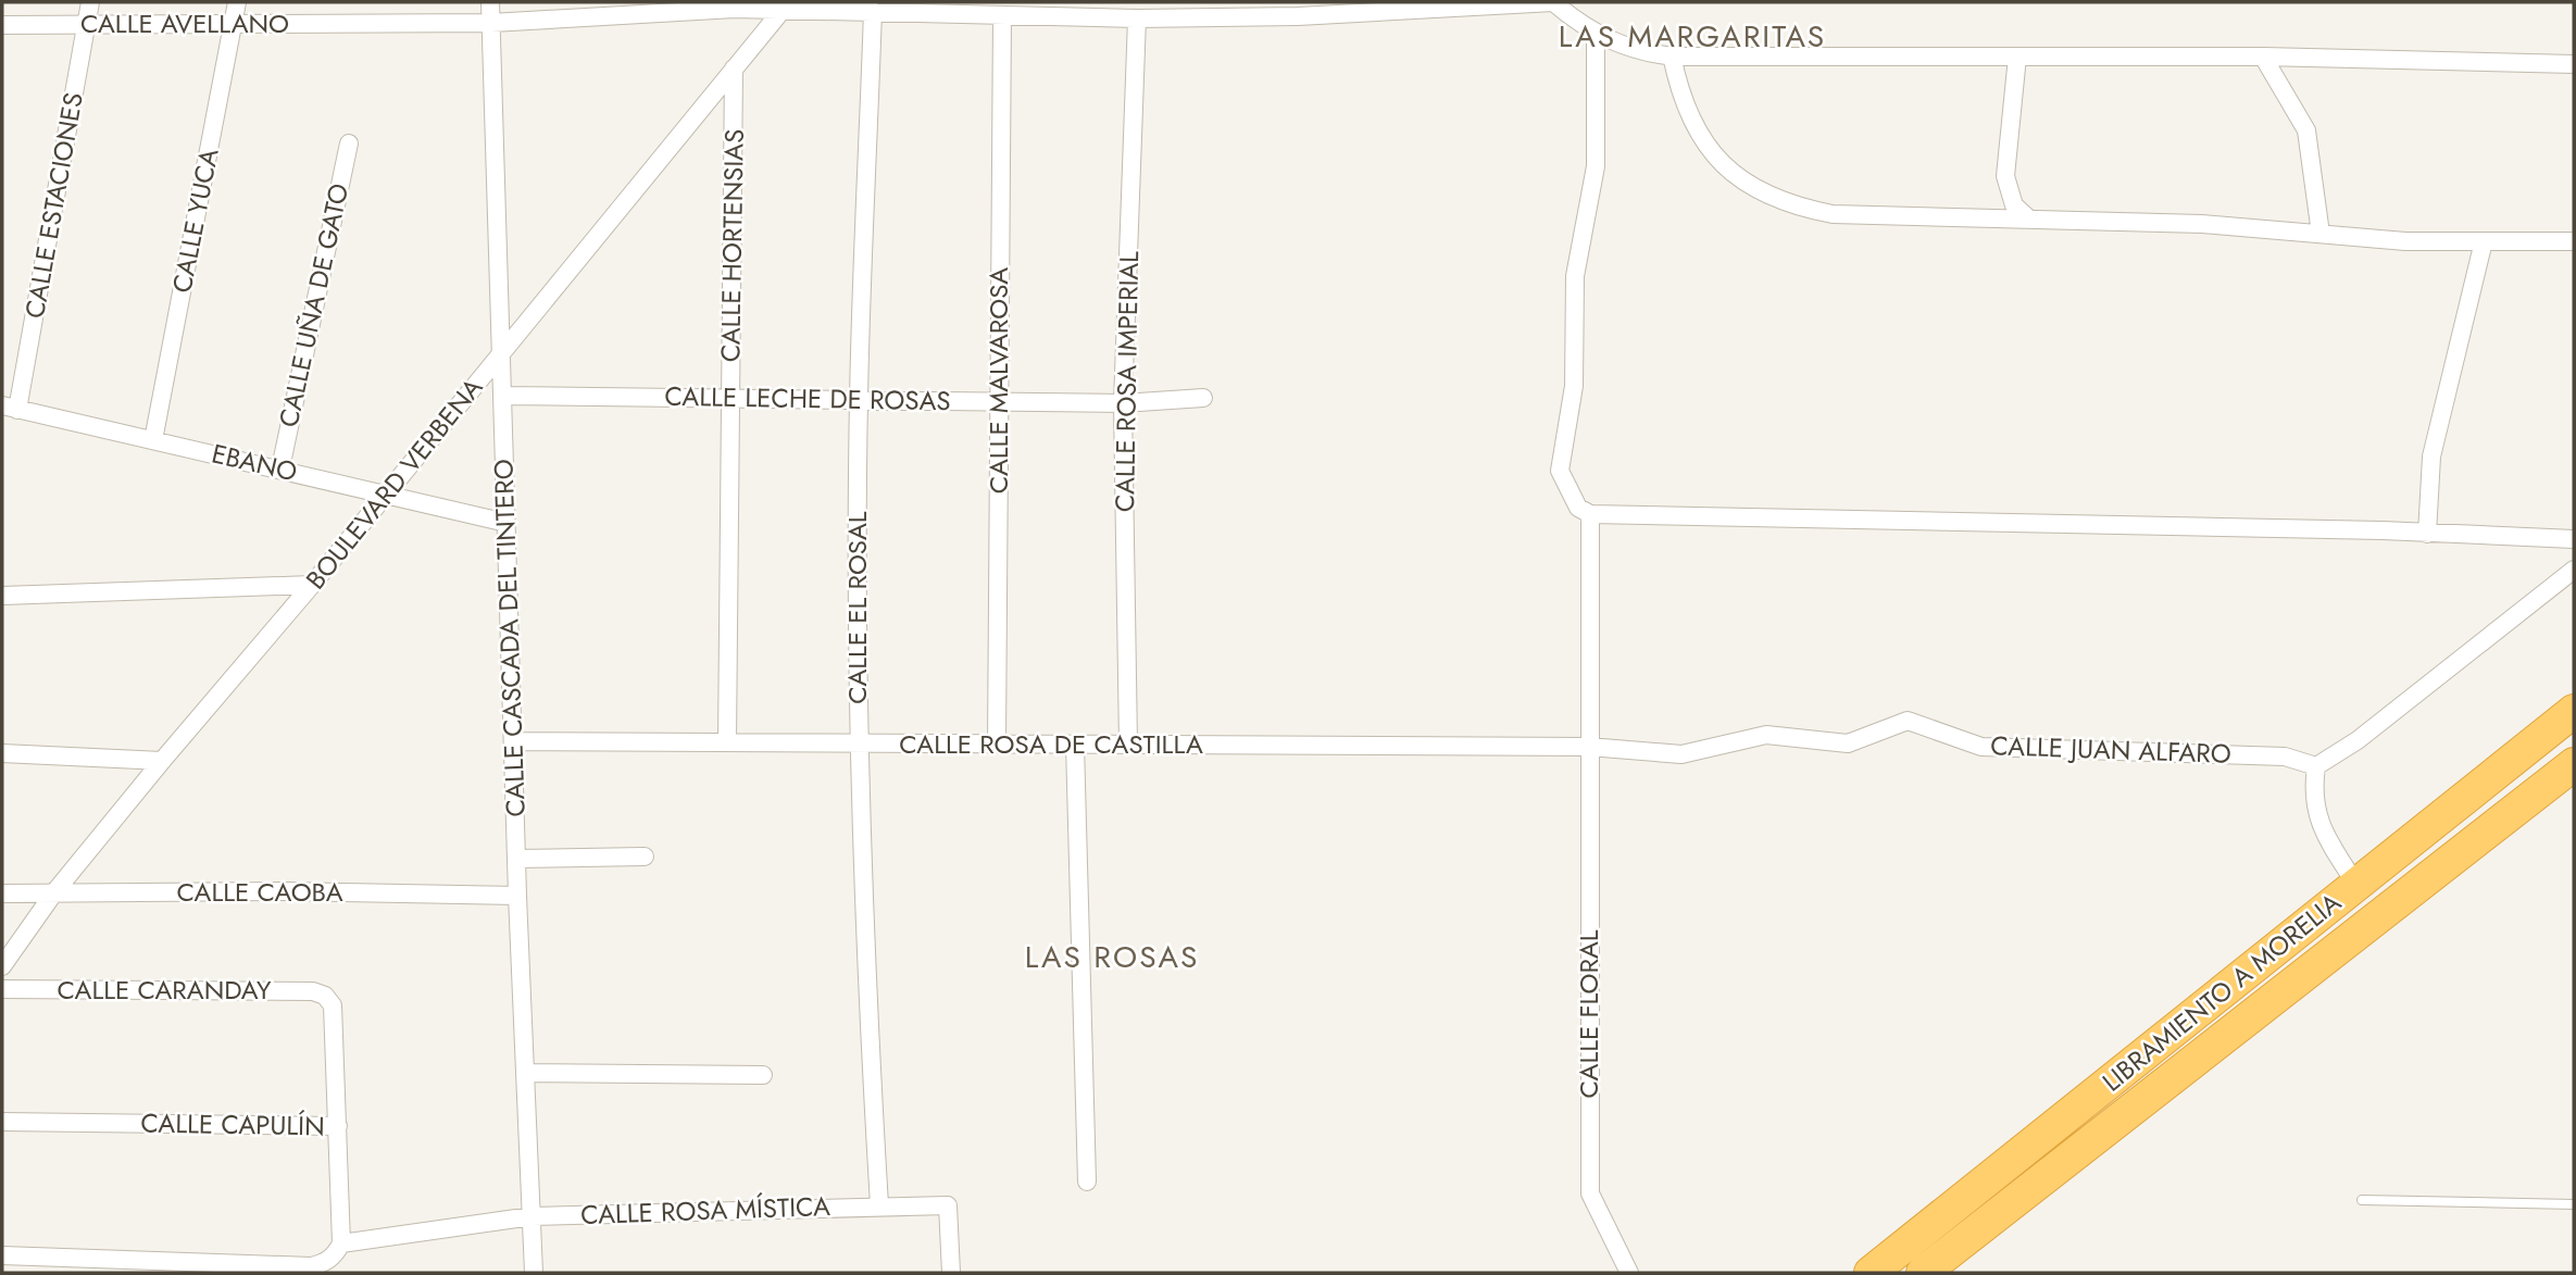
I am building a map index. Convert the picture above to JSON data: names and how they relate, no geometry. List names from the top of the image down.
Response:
{
  "streets": {
    "highway": ["LIBRAMIENTO A MORELIA"],
    "street": [
      "CALLE AVELLANO",
      "CALLE ESTACIONES",
      "CALLE YUCA",
      "CALLE HORTENSIAS",
      "CALLE UÑA DE GATO",
      "CALLE MALVAROSA",
      "CALLE ROSA IMPERIAL",
      "CALLE LECHE DE ROSAS",
      "EBANO",
      "BOULEVARD VERBENA",
      "CALLE EL ROSAL",
      "CALLE CASCADA DEL TINTERO",
      "CALLE ROSA DE CASTILLA",
      "CALLE JUAN ALFARO",
      "CALLE CAOBA",
      "CALLE CARANDAY",
      "CALLE FLORAL",
      "CALLE CAPULÍN",
      "CALLE ROSA MÍSTICA"
    ]
  },
  "crossings": [
    ["CALLE AVELLANO", "CALLE ESTACIONES"],
    ["CALLE AVELLANO", "CALLE YUCA"],
    ["CALLE AVELLANO", "CALLE MALVAROSA"],
    ["CALLE AVELLANO", "CALLE ROSA IMPERIAL"],
    ["CALLE AVELLANO", "BOULEVARD VERBENA"],
    ["CALLE AVELLANO", "CALLE EL ROSAL"],
    ["CALLE AVELLANO", "CALLE CASCADA DEL TINTERO"],
    ["CALLE ESTACIONES", "EBANO"],
    ["CALLE YUCA", "EBANO"],
    ["CALLE HORTENSIAS", "CALLE LECHE DE ROSAS"],
    ["CALLE HORTENSIAS", "BOULEVARD VERBENA"],
    ["CALLE HORTENSIAS", "CALLE ROSA DE CASTILLA"],
    ["CALLE UÑA DE GATO", "EBANO"],
    ["CALLE MALVAROSA", "CALLE LECHE DE ROSAS"],
    ["CALLE MALVAROSA", "CALLE ROSA DE CASTILLA"],
    ["CALLE ROSA IMPERIAL", "CALLE LECHE DE ROSAS"],
    ["CALLE ROSA IMPERIAL", "CALLE ROSA DE CASTILLA"],
    ["CALLE LECHE DE ROSAS", "CALLE EL ROSAL"],
    ["CALLE LECHE DE ROSAS", "CALLE CASCADA DEL TINTERO"],
    ["EBANO", "BOULEVARD VERBENA"],
    ["EBANO", "CALLE CASCADA DEL TINTERO"],
    ["BOULEVARD VERBENA", "CALLE CASCADA DEL TINTERO"],
    ["BOULEVARD VERBENA", "CALLE CAOBA"],
    ["CALLE EL ROSAL", "CALLE ROSA DE CASTILLA"],
    ["CALLE EL ROSAL", "CALLE ROSA MÍSTICA"],
    ["CALLE CASCADA DEL TINTERO", "CALLE ROSA DE CASTILLA"],
    ["CALLE CASCADA DEL TINTERO", "CALLE CAOBA"],
    ["CALLE CASCADA DEL TINTERO", "CALLE ROSA MÍSTICA"],
    ["CALLE ROSA DE CASTILLA", "CALLE JUAN ALFARO"],
    ["CALLE ROSA DE CASTILLA", "CALLE FLORAL"],
    ["CALLE JUAN ALFARO", "CALLE FLORAL"],
    ["CALLE CARANDAY", "CALLE CAPULÍN"]
  ],
  "districts": ["LAS MARGARITAS", "LAS ROSAS"]
}
